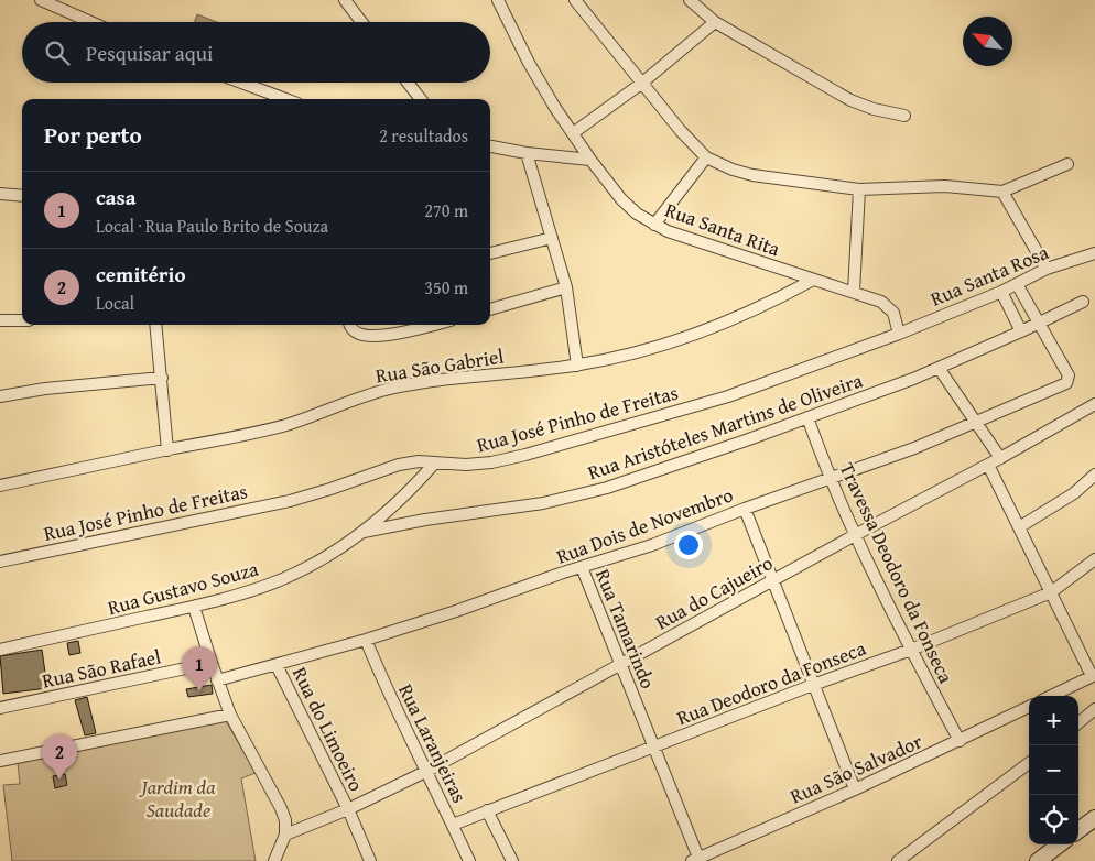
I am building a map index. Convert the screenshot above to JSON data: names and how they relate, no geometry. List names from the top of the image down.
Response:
{
  "streets": {
    "street": [
      "Rua Santa Rita",
      "Rua Santa Rosa",
      "Rua São Gabriel",
      "Rua José Pinho de Freitas",
      "Rua Aristóteles Martins de Oliveira",
      "Rua Dois de Novembro",
      "Travessa Deodoro da Fonseca",
      "Rua Gustavo Souza",
      "Rua do Cajueiro",
      "Rua Tamarindo",
      "Rua São Rafael",
      "Rua Deodoro da Fonseca",
      "Rua do Limoeiro",
      "Rua Laranjeiras",
      "Rua São Salvador"
    ]
  },
  "crossings": [
    ["Rua Santa Rita", "Rua Santa Rosa"],
    ["Rua Santa Rita", "Rua São Gabriel"],
    ["Rua Santa Rita", "Rua José Pinho de Freitas"],
    ["Rua Santa Rosa", "Rua José Pinho de Freitas"],
    ["Rua José Pinho de Freitas", "Rua Gustavo Souza"],
    ["Rua Aristóteles Martins de Oliveira", "Rua Dois de Novembro"],
    ["Rua Aristóteles Martins de Oliveira", "Travessa Deodoro da Fonseca"],
    ["Rua Aristóteles Martins de Oliveira", "Rua Gustavo Souza"],
    ["Rua Dois de Novembro", "Travessa Deodoro da Fonseca"],
    ["Rua Dois de Novembro", "Rua Tamarindo"],
    ["Rua Dois de Novembro", "Rua do Limoeiro"],
    ["Rua Dois de Novembro", "Rua Laranjeiras"],
    ["Travessa Deodoro da Fonseca", "Rua do Cajueiro"],
    ["Travessa Deodoro da Fonseca", "Rua Deodoro da Fonseca"],
    ["Travessa Deodoro da Fonseca", "Rua São Salvador"],
    ["Rua do Cajueiro", "Rua Tamarindo"],
    ["Rua do Cajueiro", "Rua do Limoeiro"],
    ["Rua do Cajueiro", "Rua Laranjeiras"],
    ["Rua Tamarindo", "Rua Deodoro da Fonseca"],
    ["Rua Tamarindo", "Rua São Salvador"],
    ["Rua Deodoro da Fonseca", "Rua Laranjeiras"]
  ],
  "parks": ["Jardim da Saudade"],
  "north": "top left",
  "page": {
    "search": "Pesquisar aqui",
    "heading": ["Por perto", "2 resultados"],
    "list": [
      {
        "mark": "1",
        "name": "casa",
        "note": "Local · Rua Paulo Brito de Souza",
        "value": "270 m"
      },
      {
        "mark": "2",
        "name": "cemitério",
        "note": "Local",
        "value": "350 m"
      }
    ],
    "pins": ["1", "2"],
    "map_buttons": ["+", "−"]
  }
}
